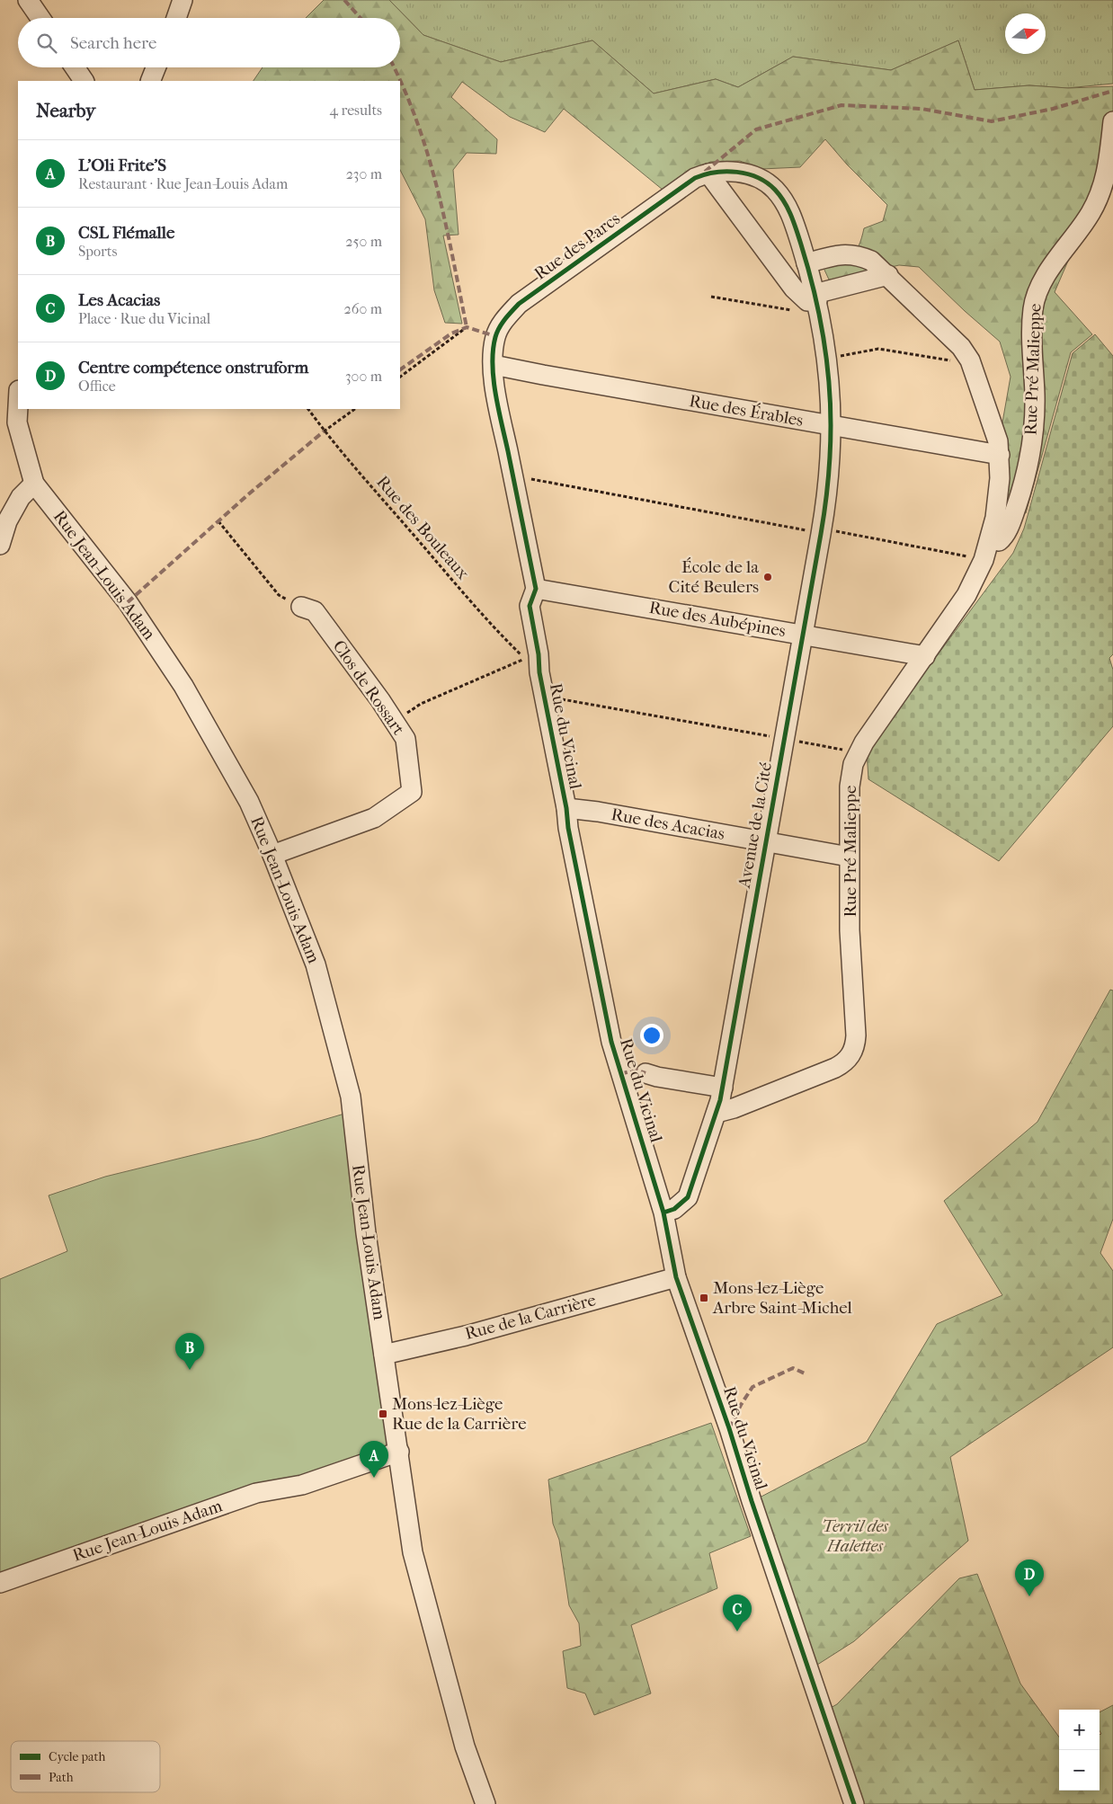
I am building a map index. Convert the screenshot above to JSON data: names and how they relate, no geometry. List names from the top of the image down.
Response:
{
  "streets": {
    "street": [
      "Rue des Parcs",
      "Rue Pré Malieppe",
      "Rue des Érables",
      "Rue Jean-Louis Adam",
      "Rue des Aubépines",
      "Clos de Rossart",
      "Rue du Vicinal",
      "Rue des Acacias",
      "Avenue de la Cité",
      "Rue de la Carrière"
    ],
    "path": ["Rue des Bouleaux"]
  },
  "crossings": [
    ["Rue des Parcs", "Rue Pré Malieppe"],
    ["Rue des Parcs", "Rue des Érables"],
    ["Rue des Parcs", "Rue du Vicinal"],
    ["Rue des Parcs", "Avenue de la Cité"],
    ["Rue Pré Malieppe", "Rue des Érables"],
    ["Rue Pré Malieppe", "Rue des Aubépines"],
    ["Rue Pré Malieppe", "Rue des Acacias"],
    ["Rue Pré Malieppe", "Avenue de la Cité"],
    ["Rue des Érables", "Rue du Vicinal"],
    ["Rue des Érables", "Avenue de la Cité"],
    ["Rue des Bouleaux", "Clos de Rossart"],
    ["Rue Jean-Louis Adam", "Clos de Rossart"],
    ["Rue Jean-Louis Adam", "Rue de la Carrière"],
    ["Rue des Aubépines", "Rue du Vicinal"],
    ["Rue des Aubépines", "Avenue de la Cité"],
    ["Rue du Vicinal", "Rue des Acacias"],
    ["Rue du Vicinal", "Avenue de la Cité"],
    ["Rue du Vicinal", "Rue de la Carrière"],
    ["Rue des Acacias", "Avenue de la Cité"]
  ],
  "parks": ["Terril des Halettes"],
  "places": {
    "other": ["École de la Cité Beulers"],
    "transit": ["Mons-lez-Liège Arbre Saint-Michel", "Mons-lez-Liège Rue de la Carrière"]
  },
  "legend": ["Cycle path", "Path"],
  "north": "right",
  "page": {
    "search": "Search here",
    "heading": ["Nearby", "4 results"],
    "list": [
      {
        "mark": "A",
        "name": "L’Oli Frite’S",
        "note": "Restaurant · Rue Jean-Louis Adam",
        "value": "230 m"
      },
      {
        "mark": "B",
        "name": "CSL Flémalle",
        "note": "Sports",
        "value": "250 m"
      },
      {
        "mark": "C",
        "name": "Les Acacias",
        "note": "Place · Rue du Vicinal",
        "value": "260 m"
      },
      {
        "mark": "D",
        "name": "Centre compétence onstruform",
        "note": "Office",
        "value": "300 m"
      }
    ],
    "pins": [
      "B",
      "A",
      "D",
      "C"
    ],
    "map_buttons": ["+", "−"]
  }
}
